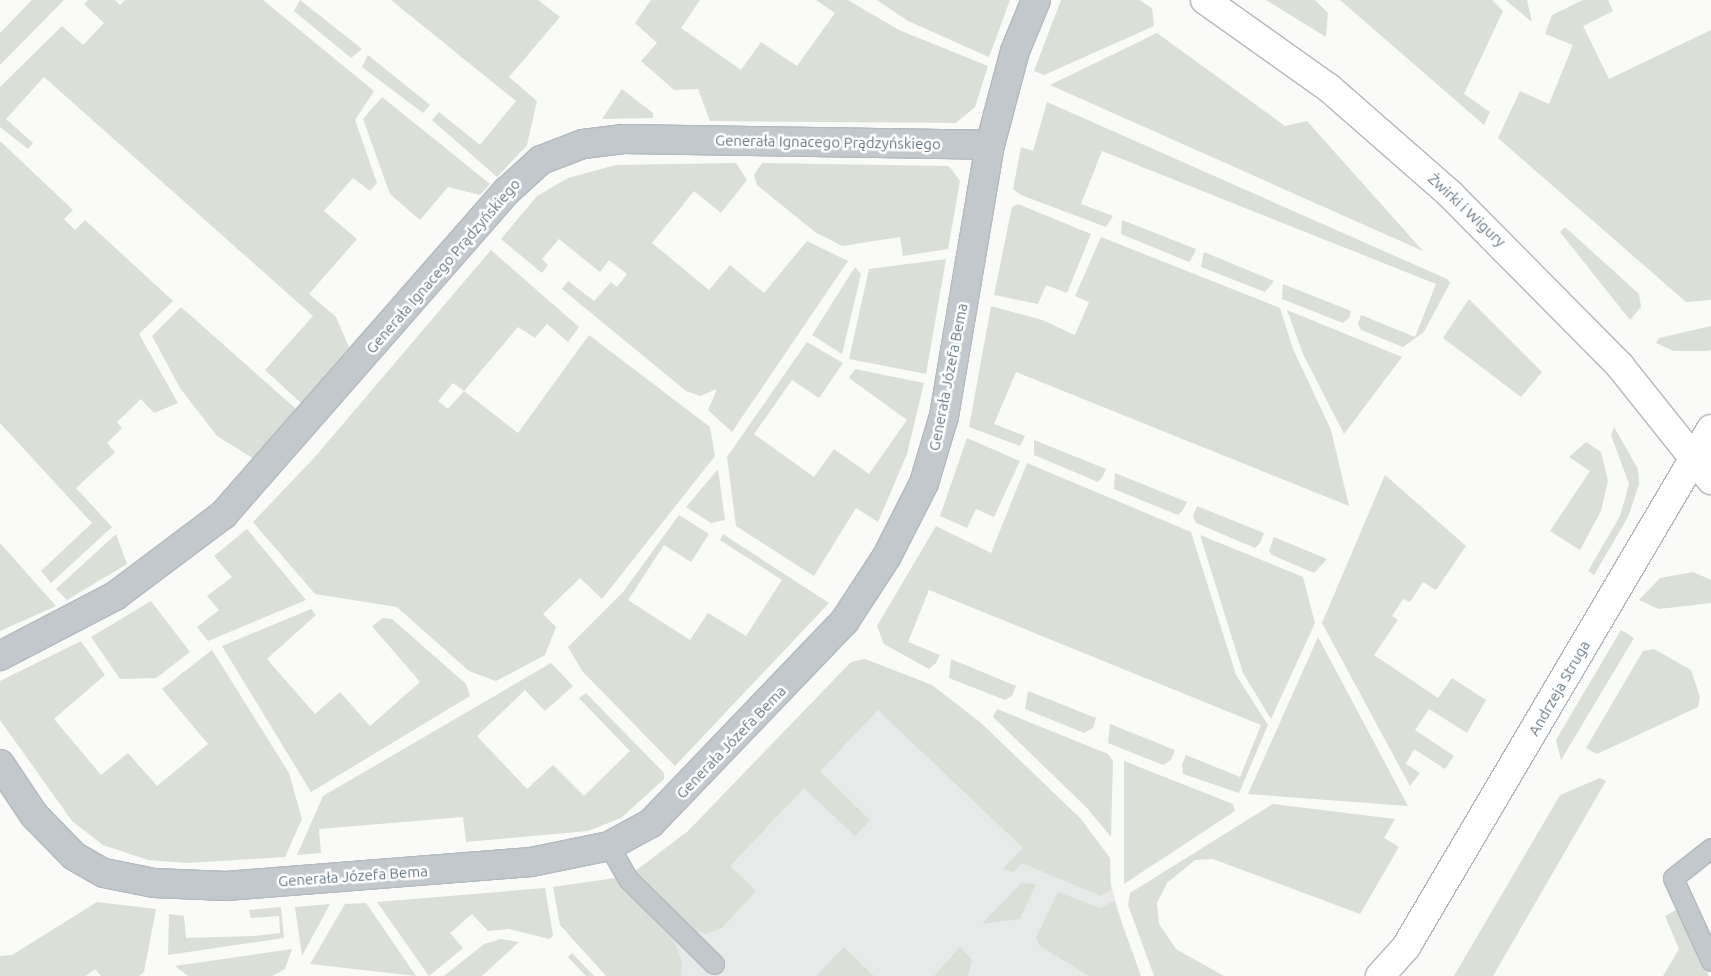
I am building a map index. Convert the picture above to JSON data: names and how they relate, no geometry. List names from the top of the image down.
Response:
{
  "streets": {
    "street": [
      "Generała Ignacego Prądzyńskiego",
      "Żwirki i Wigury",
      "Generała Józefa Bema",
      "Andrzeja Struga"
    ]
  },
  "crossings": [
    ["Generała Ignacego Prądzyńskiego", "Generała Józefa Bema"],
    ["Żwirki i Wigury", "Andrzeja Struga"]
  ]
}
